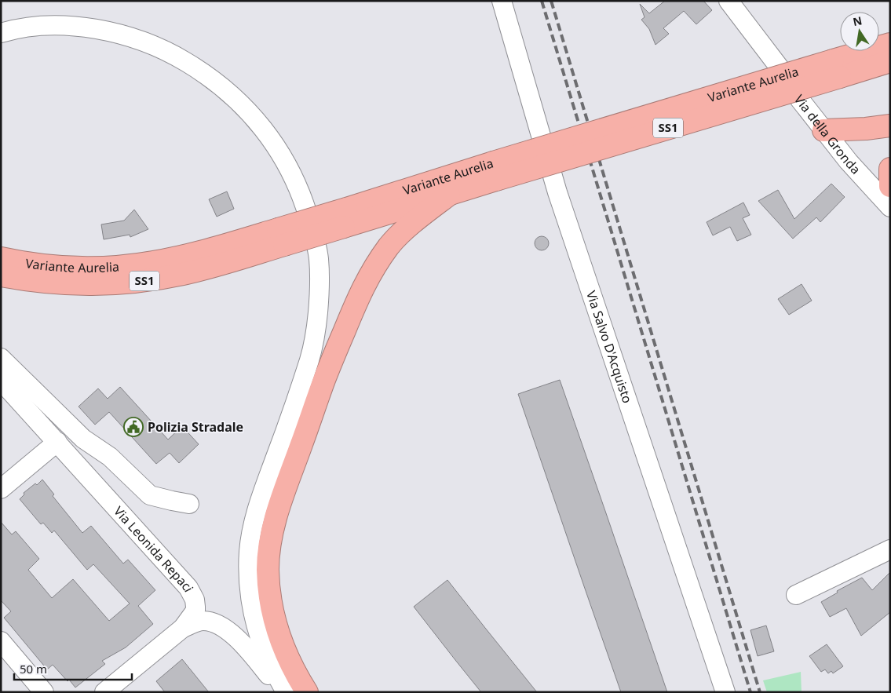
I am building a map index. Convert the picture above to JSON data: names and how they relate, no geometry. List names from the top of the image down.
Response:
{
  "streets": {
    "highway": ["Variante Aurelia", "SS1"],
    "street": ["Via della Gronda", "Via Salvo D'Acquisto", "Via Leonida Repaci"]
  },
  "places": {
    "public building": ["Polizia Stradale"]
  },
  "scale_bar": "50 m",
  "north": "top"
}
